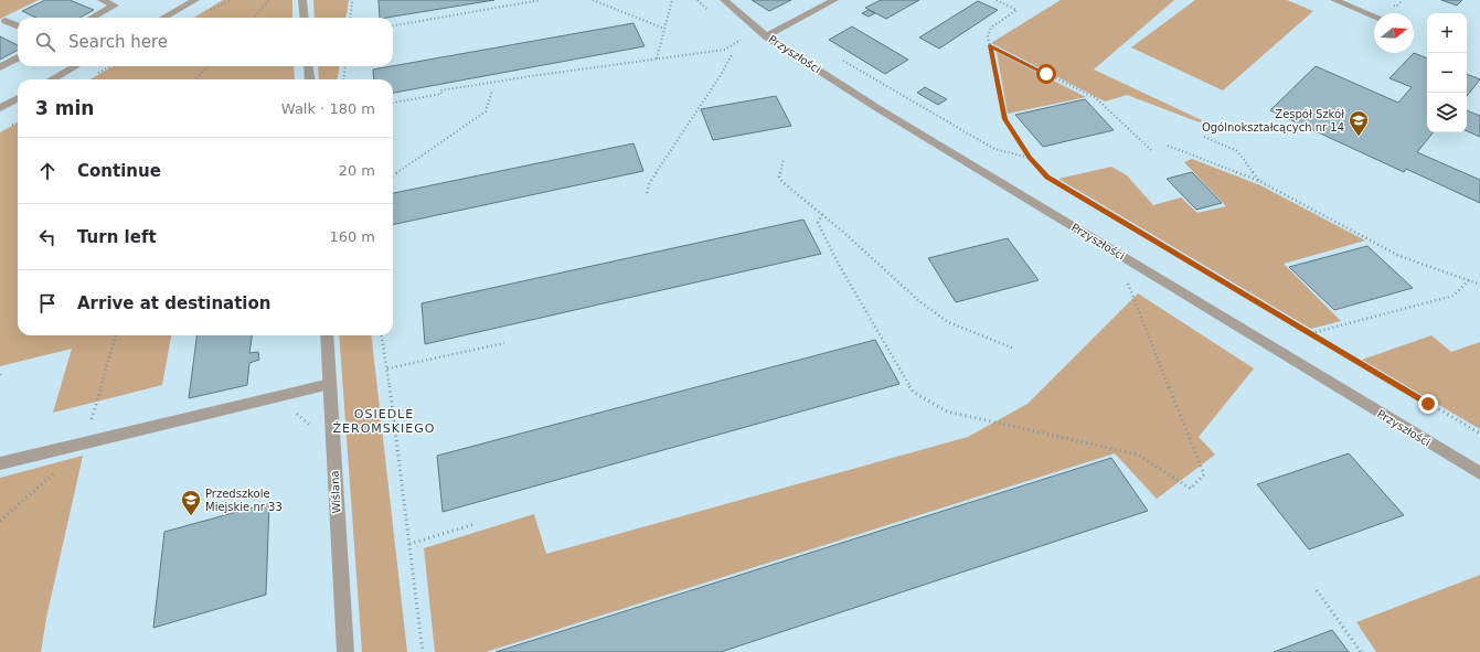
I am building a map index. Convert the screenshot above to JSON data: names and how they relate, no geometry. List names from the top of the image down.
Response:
{
  "streets": {
    "street": ["Przyszłości", "Wiślana"]
  },
  "districts": ["OSIEDLE ŻEROMSKIEGO"],
  "places": {
    "school or university": ["Zespół Szkół Ogólnokształcących nr 14", "Przedszkole Miejskie nr 33"]
  },
  "north": "right",
  "page": {
    "map_buttons": ["+", "−"],
    "search": "Search here",
    "heading": ["3 min", "Walk · 180 m"],
    "list": [
      ["Continue", "20 m"],
      ["Turn left", "160 m"],
      "Arrive at destination"
    ]
  }
}
